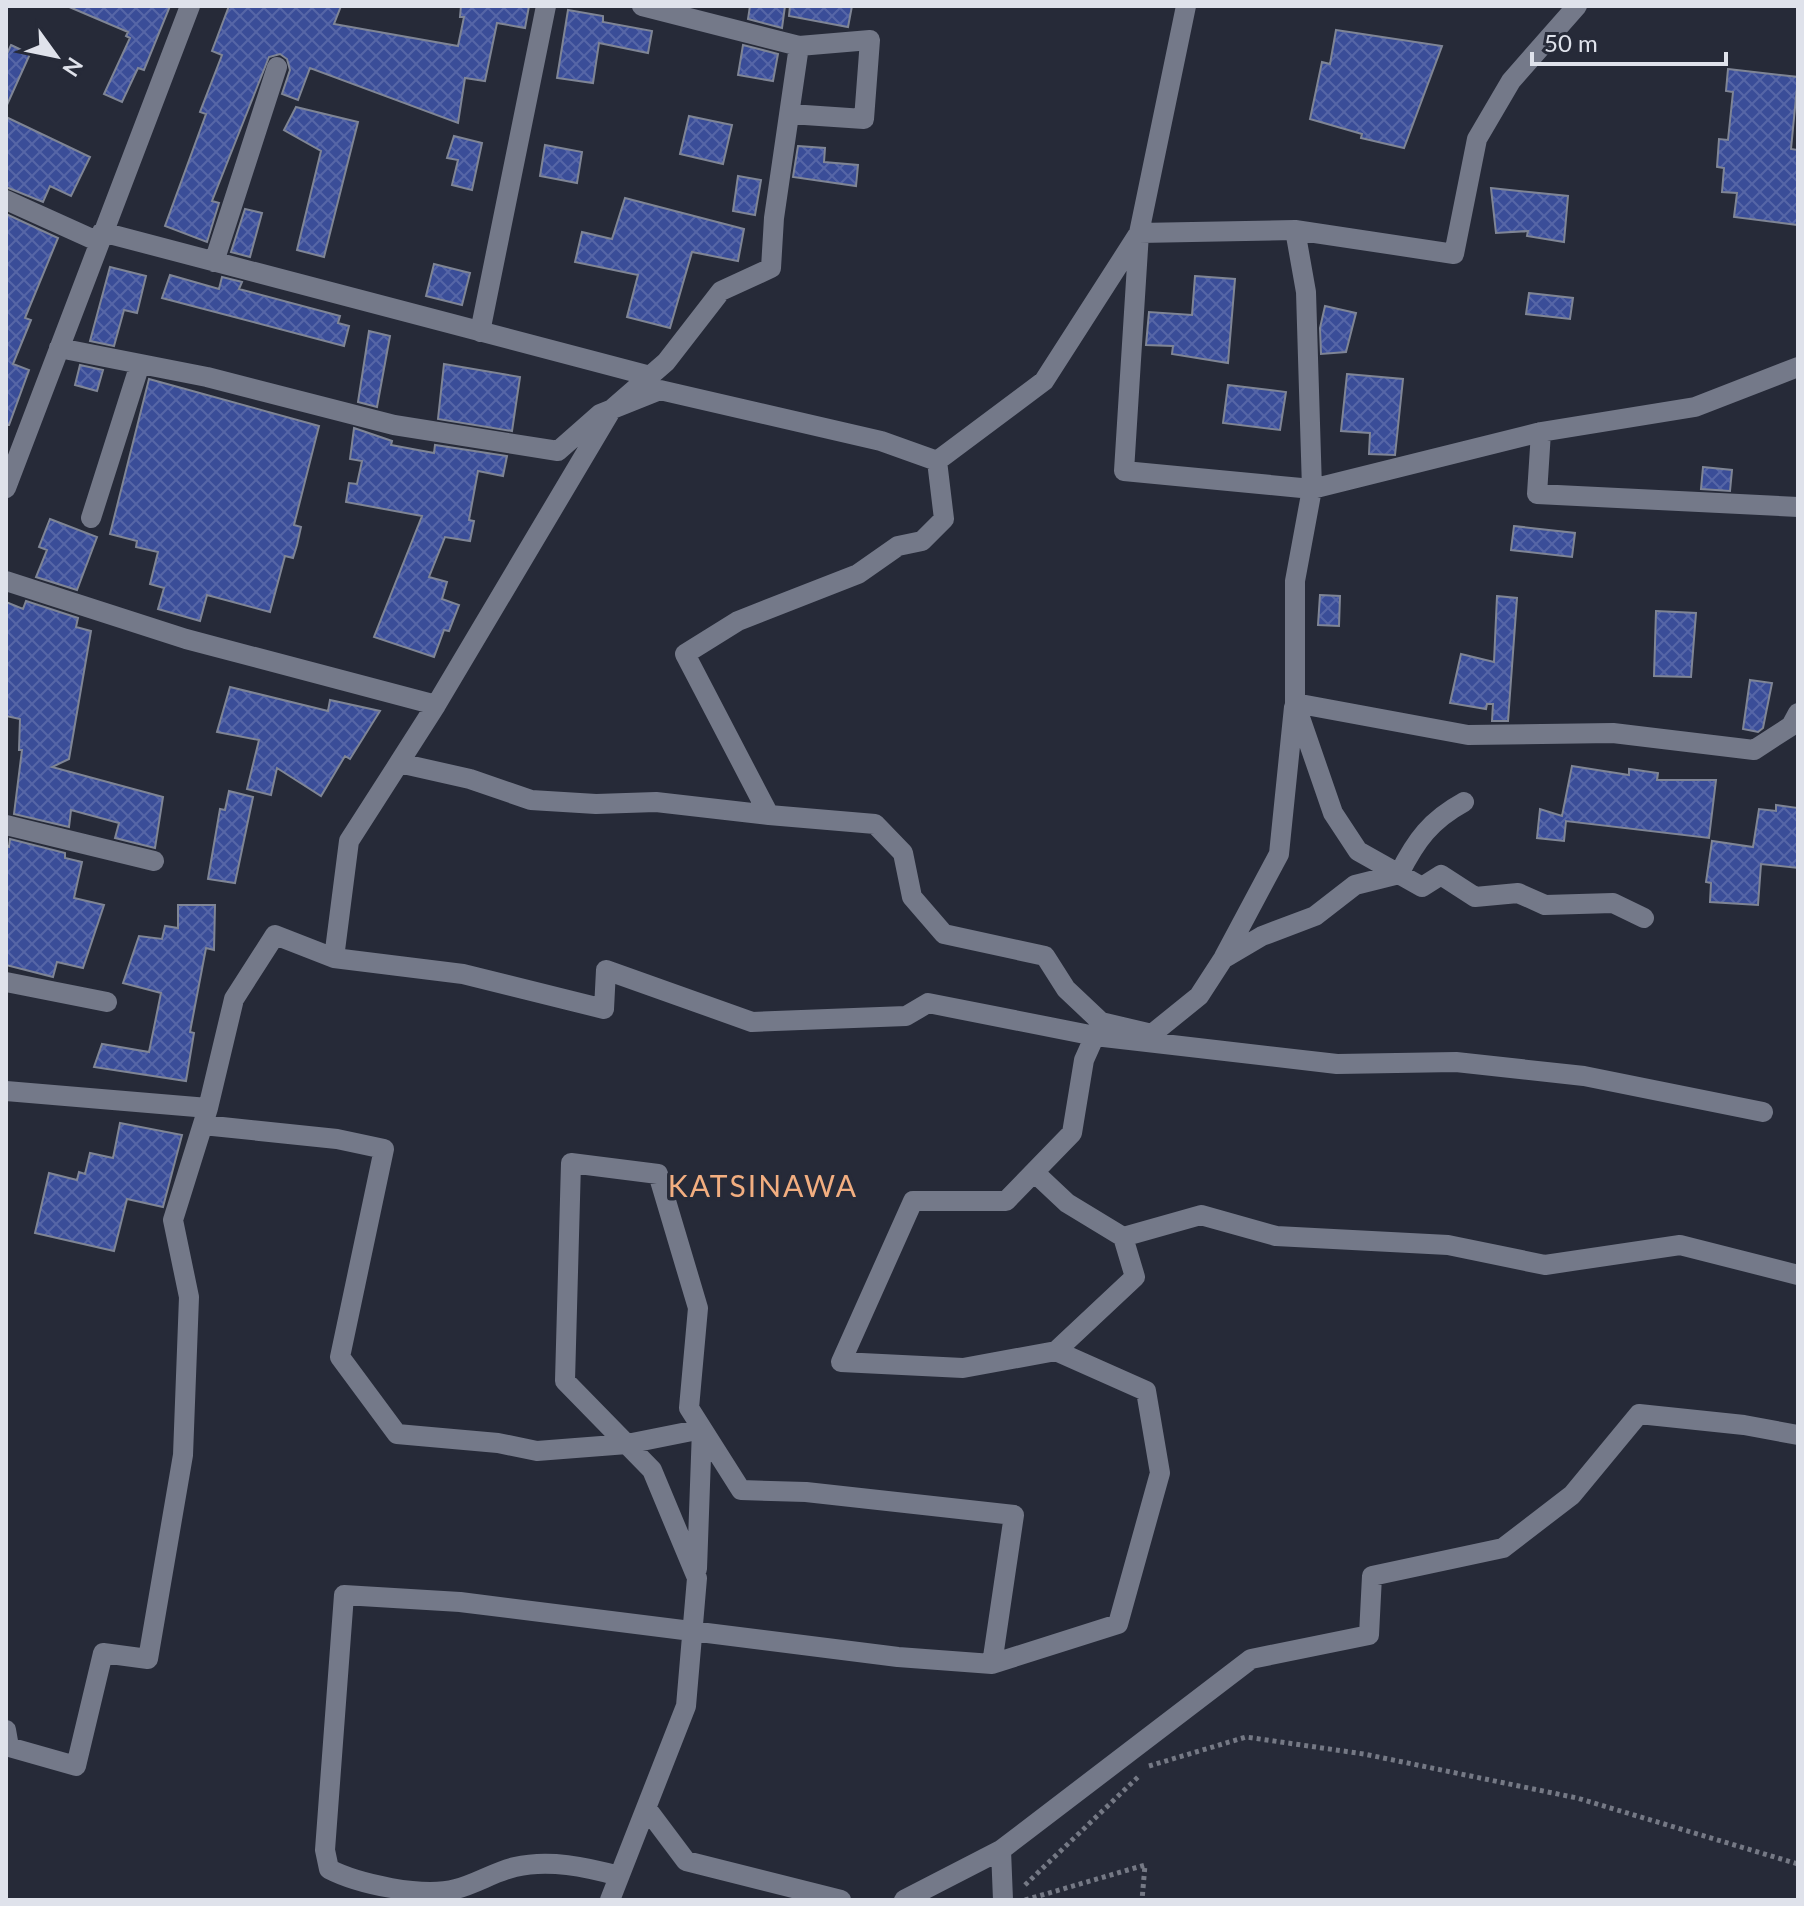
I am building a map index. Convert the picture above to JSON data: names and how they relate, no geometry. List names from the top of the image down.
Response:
{
  "districts": ["KATSINAWA"],
  "scale_bar": "50 m",
  "north": "bottom right"
}
